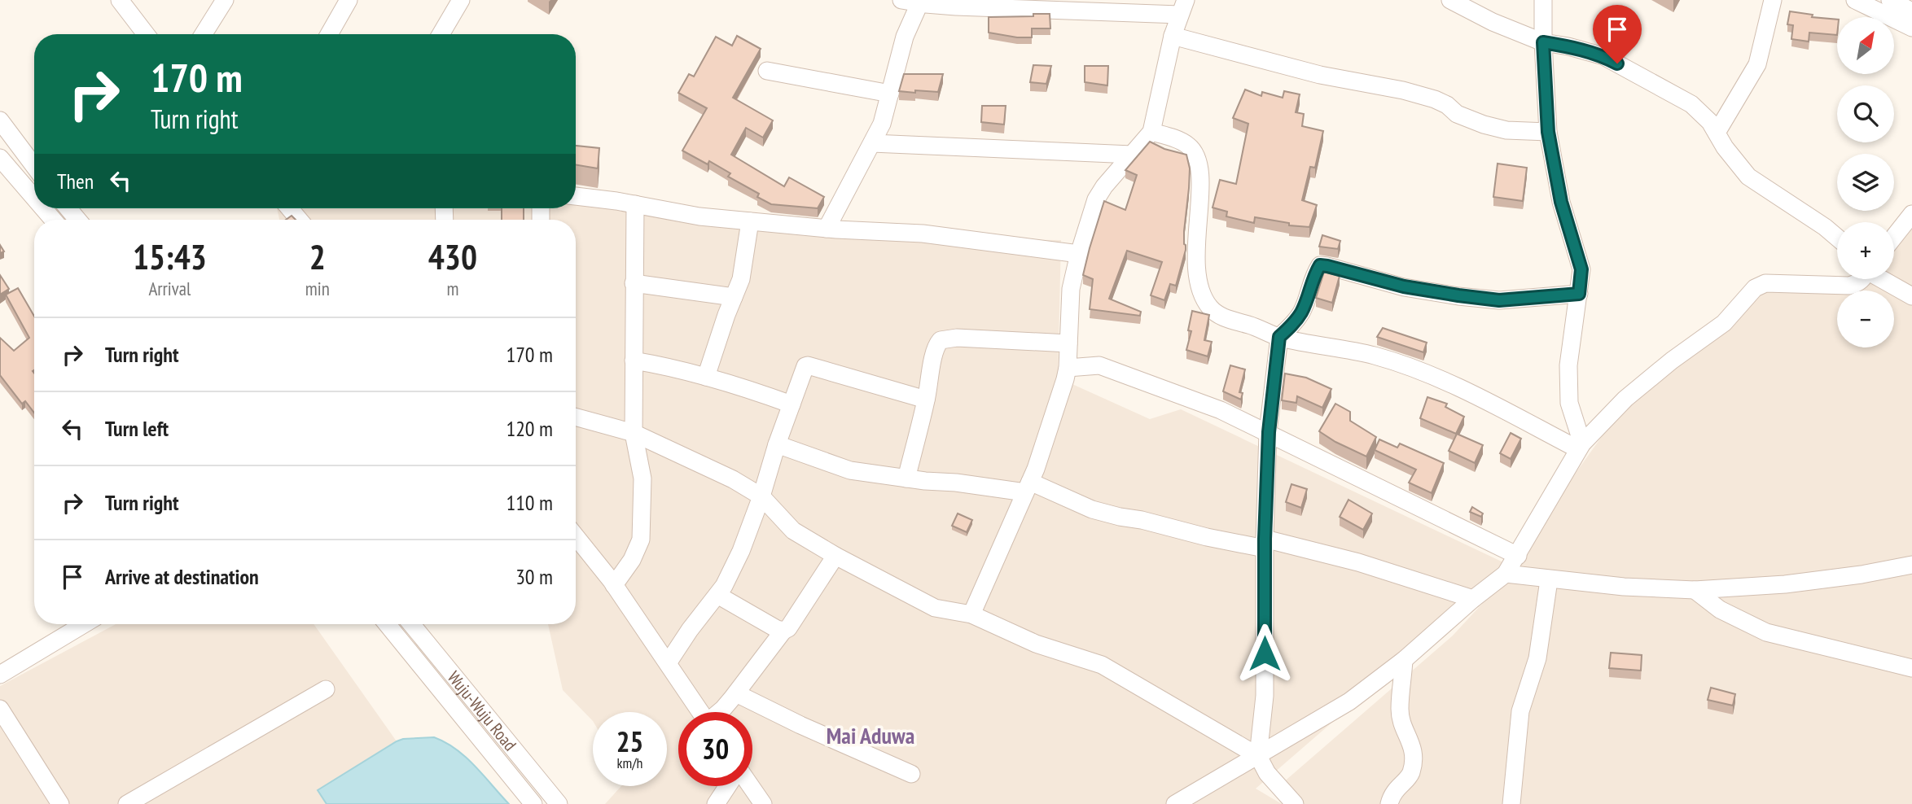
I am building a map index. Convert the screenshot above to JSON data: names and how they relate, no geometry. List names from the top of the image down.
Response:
{
  "streets": {
    "street": ["Wuju-Wuju Road"]
  },
  "districts": ["Mai Aduwa"],
  "north": "top right",
  "page": {
    "map_buttons": ["+", "−"],
    "turn": ["170 m", "Turn right"],
    "then": "Then",
    "eta": [
      "15:43",
      "Arrival",
      "2",
      "min",
      "430",
      "m"
    ],
    "list": [
      {
        "name": "Turn right",
        "value": "170 m"
      },
      {
        "name": "Turn left",
        "value": "120 m"
      },
      {
        "name": "Turn right",
        "value": "110 m"
      },
      {
        "name": "Arrive at destination",
        "value": "30 m"
      }
    ],
    "speed": "25 km/h",
    "limit": "30"
  }
}
